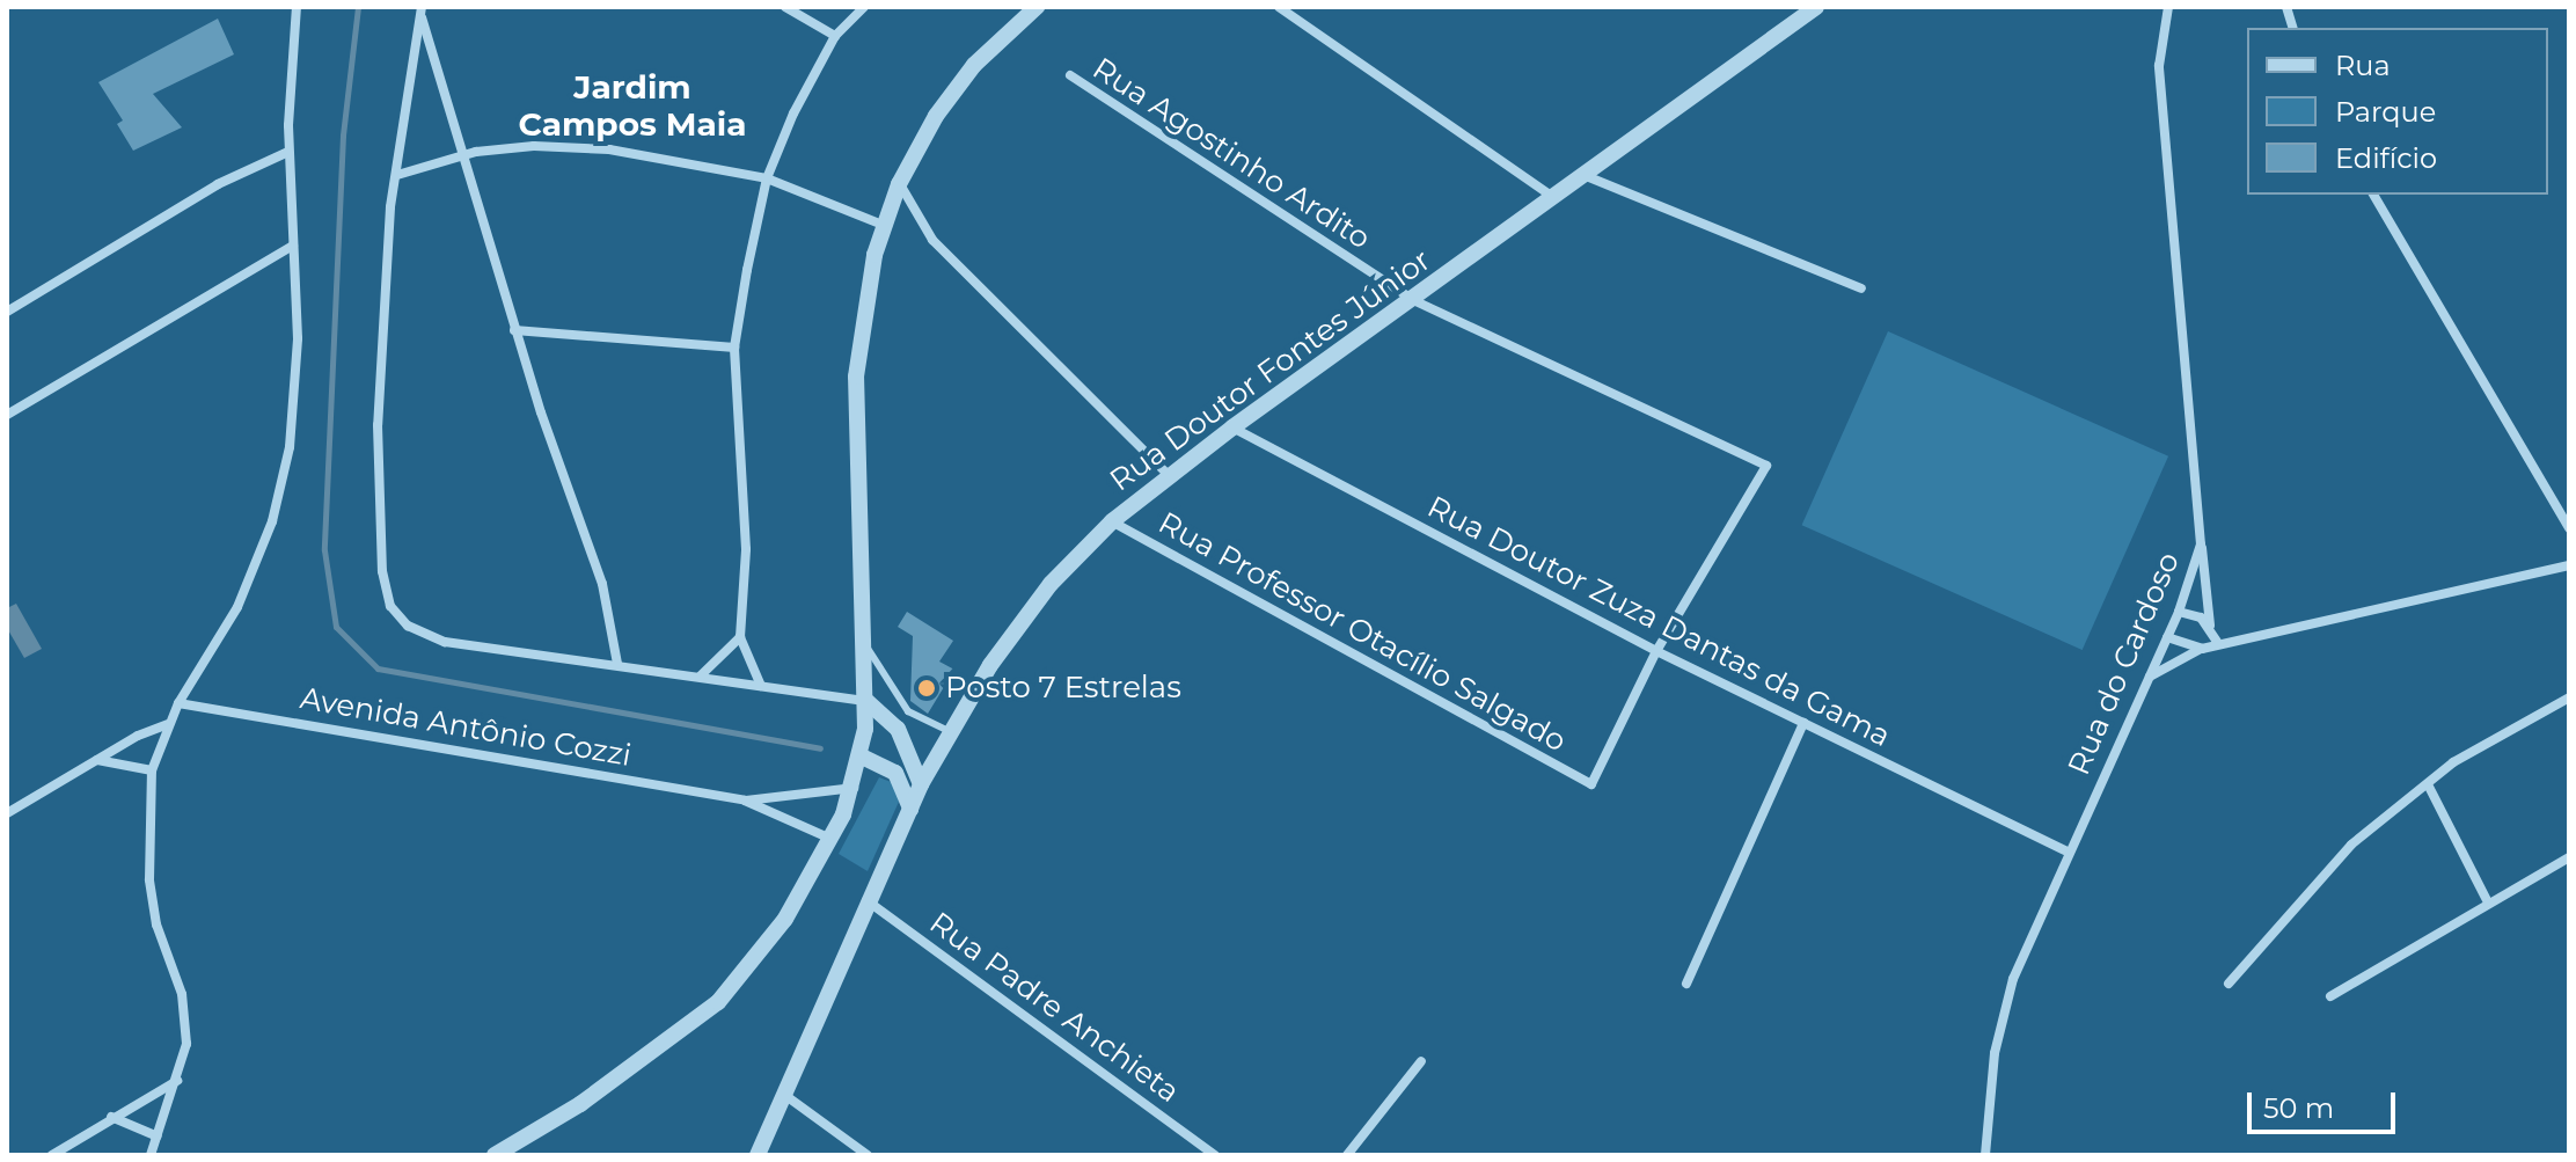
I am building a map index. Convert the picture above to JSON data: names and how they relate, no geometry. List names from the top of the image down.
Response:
{
  "streets": {
    "street": [
      "Rua Agostinho Ardito",
      "Rua Doutor Fontes Júnior",
      "Rua Doutor Zuza Dantas da Gama",
      "Rua Professor Otacílio Salgado",
      "Rua do Cardoso",
      "Avenida Antônio Cozzi",
      "Rua Padre Anchieta"
    ]
  },
  "crossings": [
    ["Rua Agostinho Ardito", "Rua Doutor Fontes Júnior"],
    ["Rua Agostinho Ardito", "Rua Doutor Zuza Dantas da Gama"],
    ["Rua Agostinho Ardito", "Rua Professor Otacílio Salgado"],
    ["Rua Doutor Fontes Júnior", "Rua Doutor Zuza Dantas da Gama"],
    ["Rua Doutor Fontes Júnior", "Rua Professor Otacílio Salgado"],
    ["Rua Doutor Fontes Júnior", "Rua Padre Anchieta"],
    ["Rua Doutor Zuza Dantas da Gama", "Rua Professor Otacílio Salgado"],
    ["Rua Doutor Zuza Dantas da Gama", "Rua do Cardoso"]
  ],
  "districts": ["Jardim Campos Maia"],
  "places": ["Posto 7 Estrelas"],
  "legend": ["Rua", "Parque", "Edifício"],
  "scale_bar": "50 m"
}
